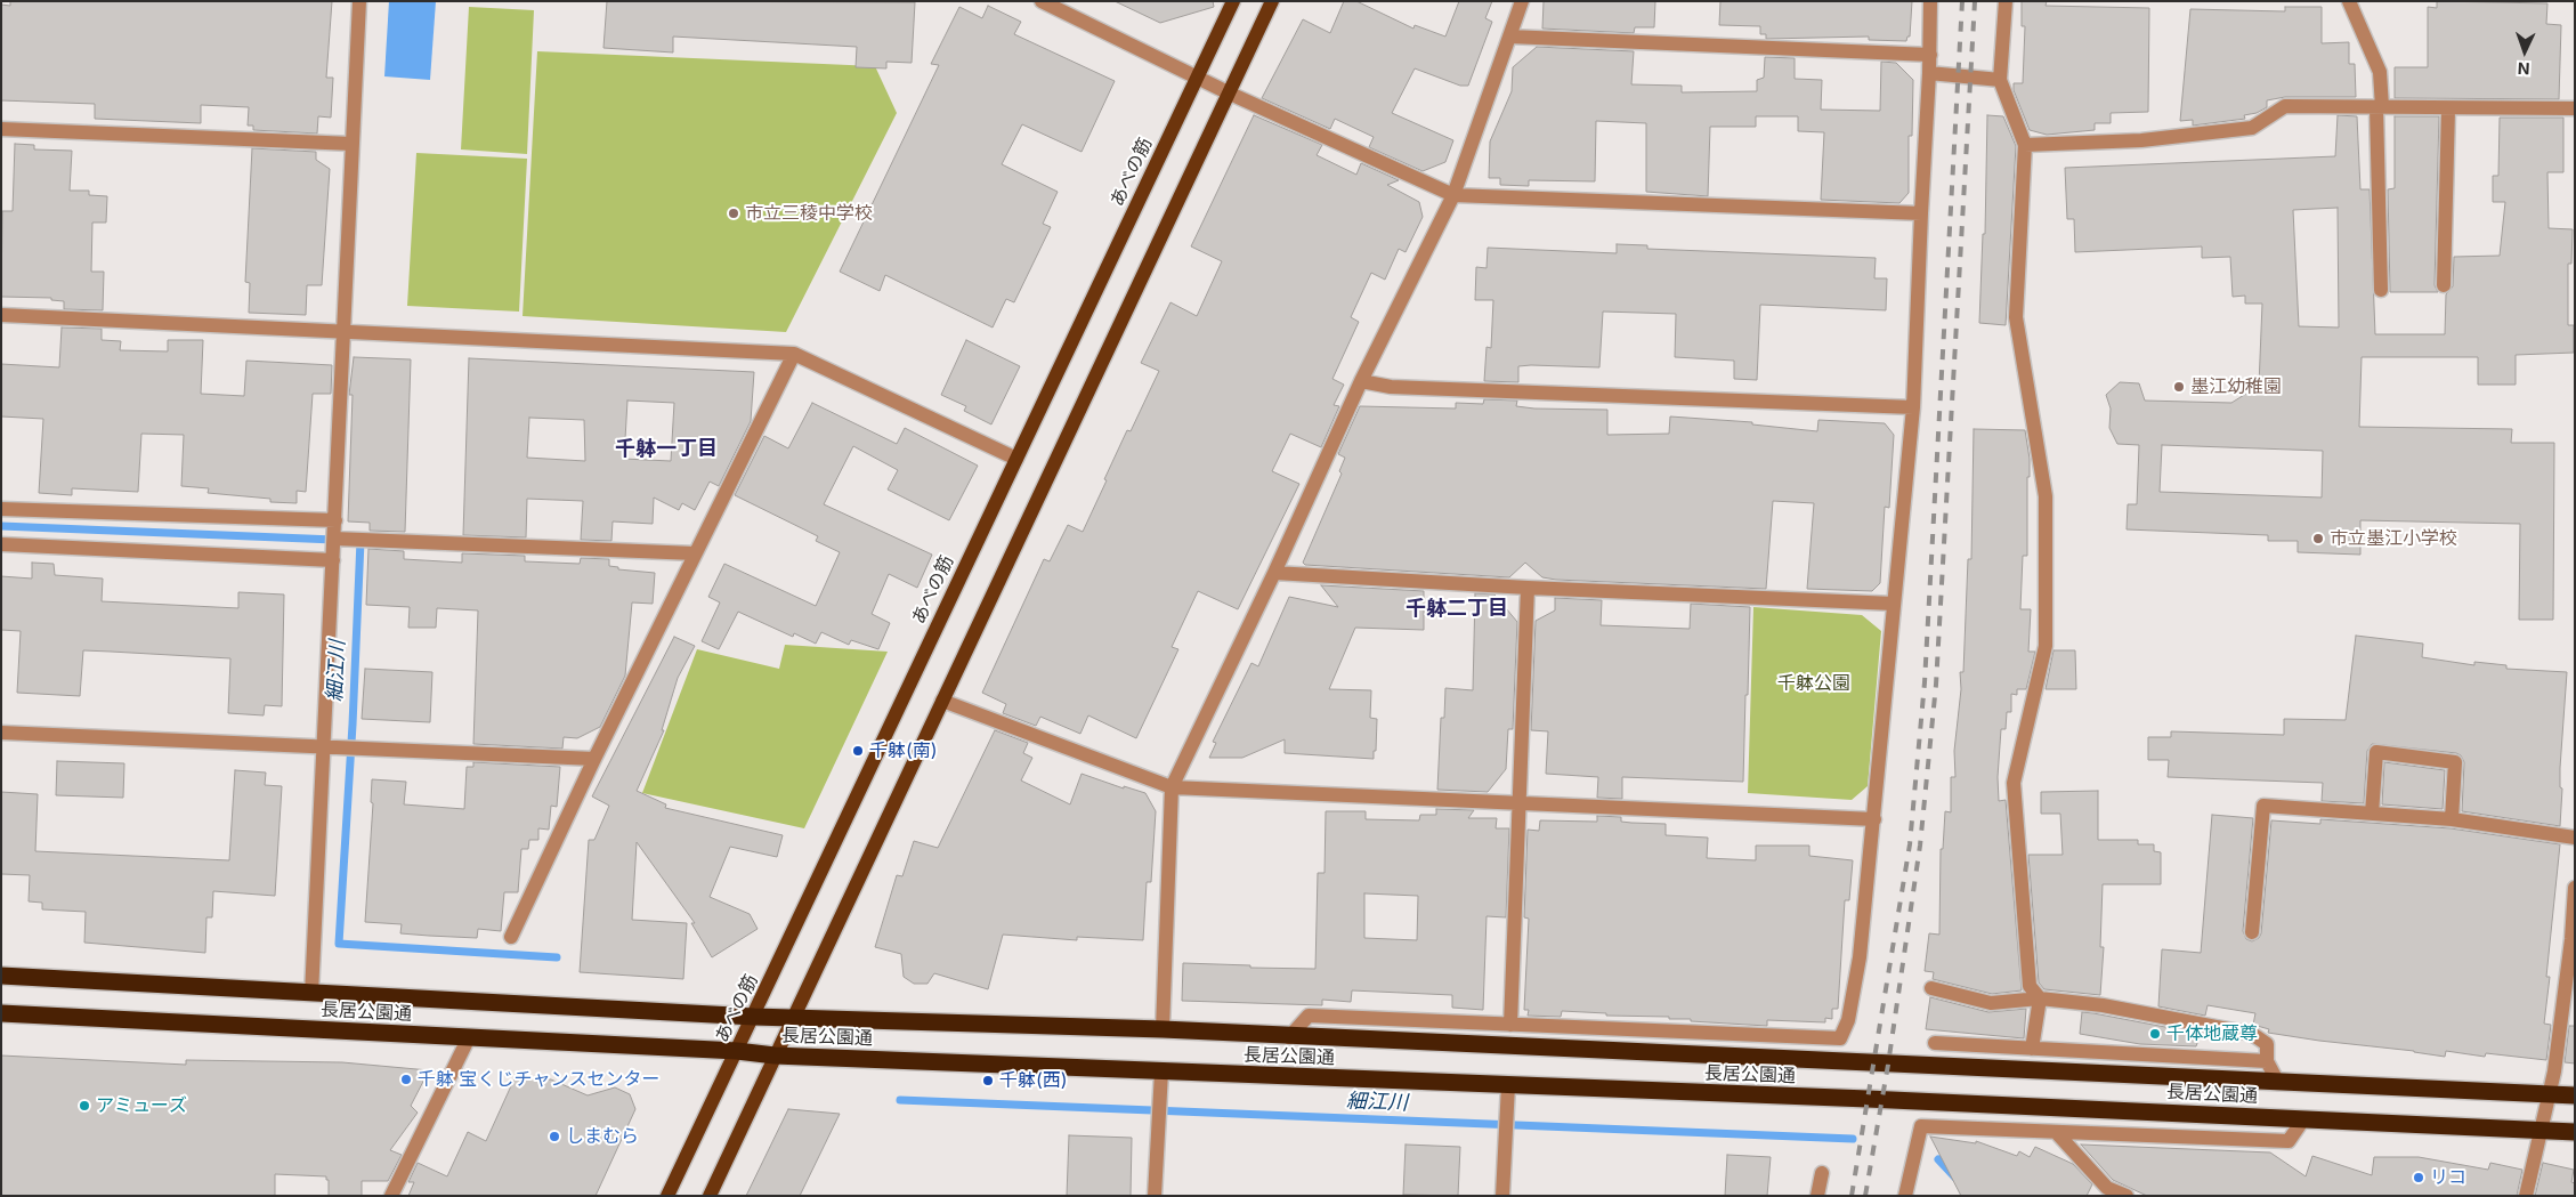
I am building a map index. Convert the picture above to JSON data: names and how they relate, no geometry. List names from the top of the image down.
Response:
{
  "streets": {
    "highway": ["長居公園通"],
    "main road": ["あべの筋"]
  },
  "crossings": [
    ["あべの筋", "長居公園通"]
  ],
  "districts": ["千躰一丁目", "千躰二丁目"],
  "water": ["細江川"],
  "parks": ["千躰公園"],
  "places": [
    "市立三稜中学校",
    "墨江幼稚園",
    "市立墨江小学校",
    "千躰(南)",
    "千体地蔵尊",
    "千躰 宝くじチャンスセンター",
    "千躰(西)",
    "アミューズ",
    "しまむら",
    "リコ"
  ],
  "north": "bottom"
}
